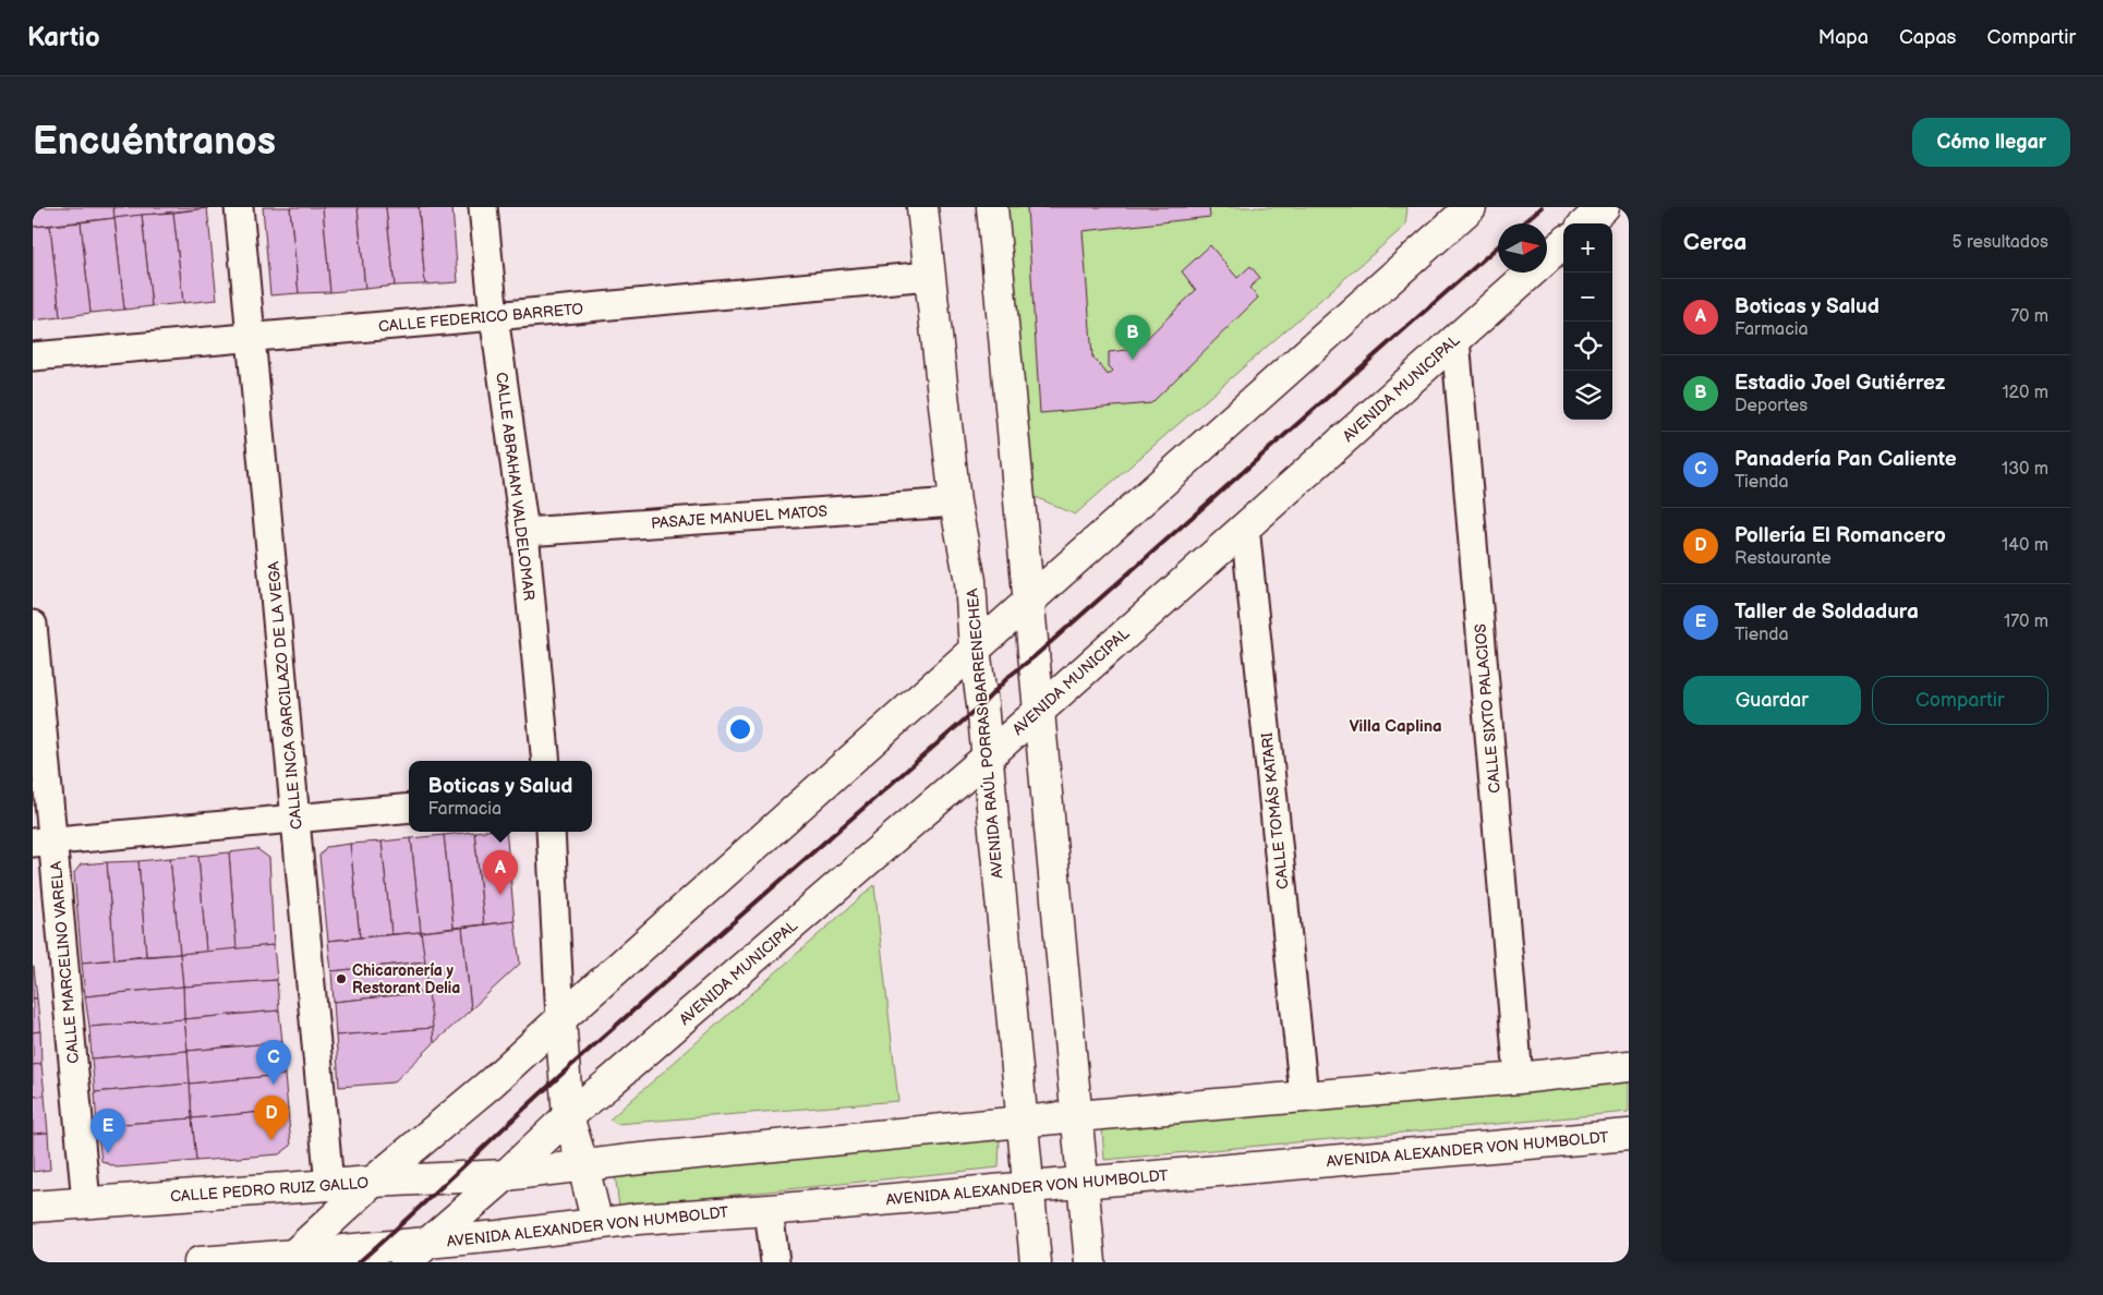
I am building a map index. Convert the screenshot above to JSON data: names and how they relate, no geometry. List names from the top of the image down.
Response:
{
  "streets": {
    "main road": [
      "AVENIDA MUNICIPAL",
      "AVENIDA RAÚL PORRAS BARRENECHEA",
      "AVENIDA ALEXANDER VON HUMBOLDT",
      "CALLE PEDRO RUIZ GALLO"
    ],
    "street": [
      "CALLE FEDERICO BARRETO",
      "CALLE ABRAHAM VALDELOMAR",
      "PASAJE MANUEL MATOS",
      "CALLE INCA GARCILAZO DE LA VEGA",
      "CALLE SIXTO PALACIOS",
      "CALLE TOMÁS KATARI",
      "CALLE MARCELINO VARELA"
    ]
  },
  "crossings": [
    ["CALLE FEDERICO BARRETO", "CALLE ABRAHAM VALDELOMAR"],
    ["CALLE FEDERICO BARRETO", "CALLE INCA GARCILAZO DE LA VEGA"],
    ["CALLE FEDERICO BARRETO", "AVENIDA RAÚL PORRAS BARRENECHEA"],
    ["AVENIDA MUNICIPAL", "CALLE SIXTO PALACIOS"],
    ["AVENIDA MUNICIPAL", "AVENIDA RAÚL PORRAS BARRENECHEA"],
    ["AVENIDA MUNICIPAL", "CALLE TOMÁS KATARI"],
    ["AVENIDA MUNICIPAL", "AVENIDA ALEXANDER VON HUMBOLDT"],
    ["AVENIDA MUNICIPAL", "CALLE PEDRO RUIZ GALLO"],
    ["CALLE ABRAHAM VALDELOMAR", "PASAJE MANUEL MATOS"],
    ["PASAJE MANUEL MATOS", "AVENIDA RAÚL PORRAS BARRENECHEA"],
    ["CALLE INCA GARCILAZO DE LA VEGA", "CALLE PEDRO RUIZ GALLO"],
    ["AVENIDA RAÚL PORRAS BARRENECHEA", "AVENIDA ALEXANDER VON HUMBOLDT"],
    ["CALLE MARCELINO VARELA", "CALLE PEDRO RUIZ GALLO"]
  ],
  "districts": ["Villa Caplina"],
  "places": ["Chicaronería y Restorant Delia"],
  "north": "right",
  "page": {
    "header": "Kartio",
    "nav": ["Mapa", "Capas", "Compartir"],
    "buttons": [
      "Cómo llegar",
      ["Guardar", "Compartir"]
    ],
    "title": "Encuéntranos",
    "heading": ["Cerca", "5 resultados"],
    "map_buttons": ["+", "−"],
    "list": [
      {
        "mark": "A",
        "name": "Boticas y Salud",
        "note": "Farmacia",
        "value": "70 m"
      },
      {
        "mark": "B",
        "name": "Estadio Joel Gutiérrez",
        "note": "Deportes",
        "value": "120 m"
      },
      {
        "mark": "C",
        "name": "Panadería Pan Caliente",
        "note": "Tienda",
        "value": "130 m"
      },
      {
        "mark": "D",
        "name": "Pollería El Romancero",
        "note": "Restaurante",
        "value": "140 m"
      },
      {
        "mark": "E",
        "name": "Taller de Soldadura",
        "note": "Tienda",
        "value": "170 m"
      }
    ],
    "pins": [
      "B",
      "A",
      "C",
      "D",
      "E"
    ],
    "popup": ["Boticas y Salud", "Farmacia"]
  }
}
